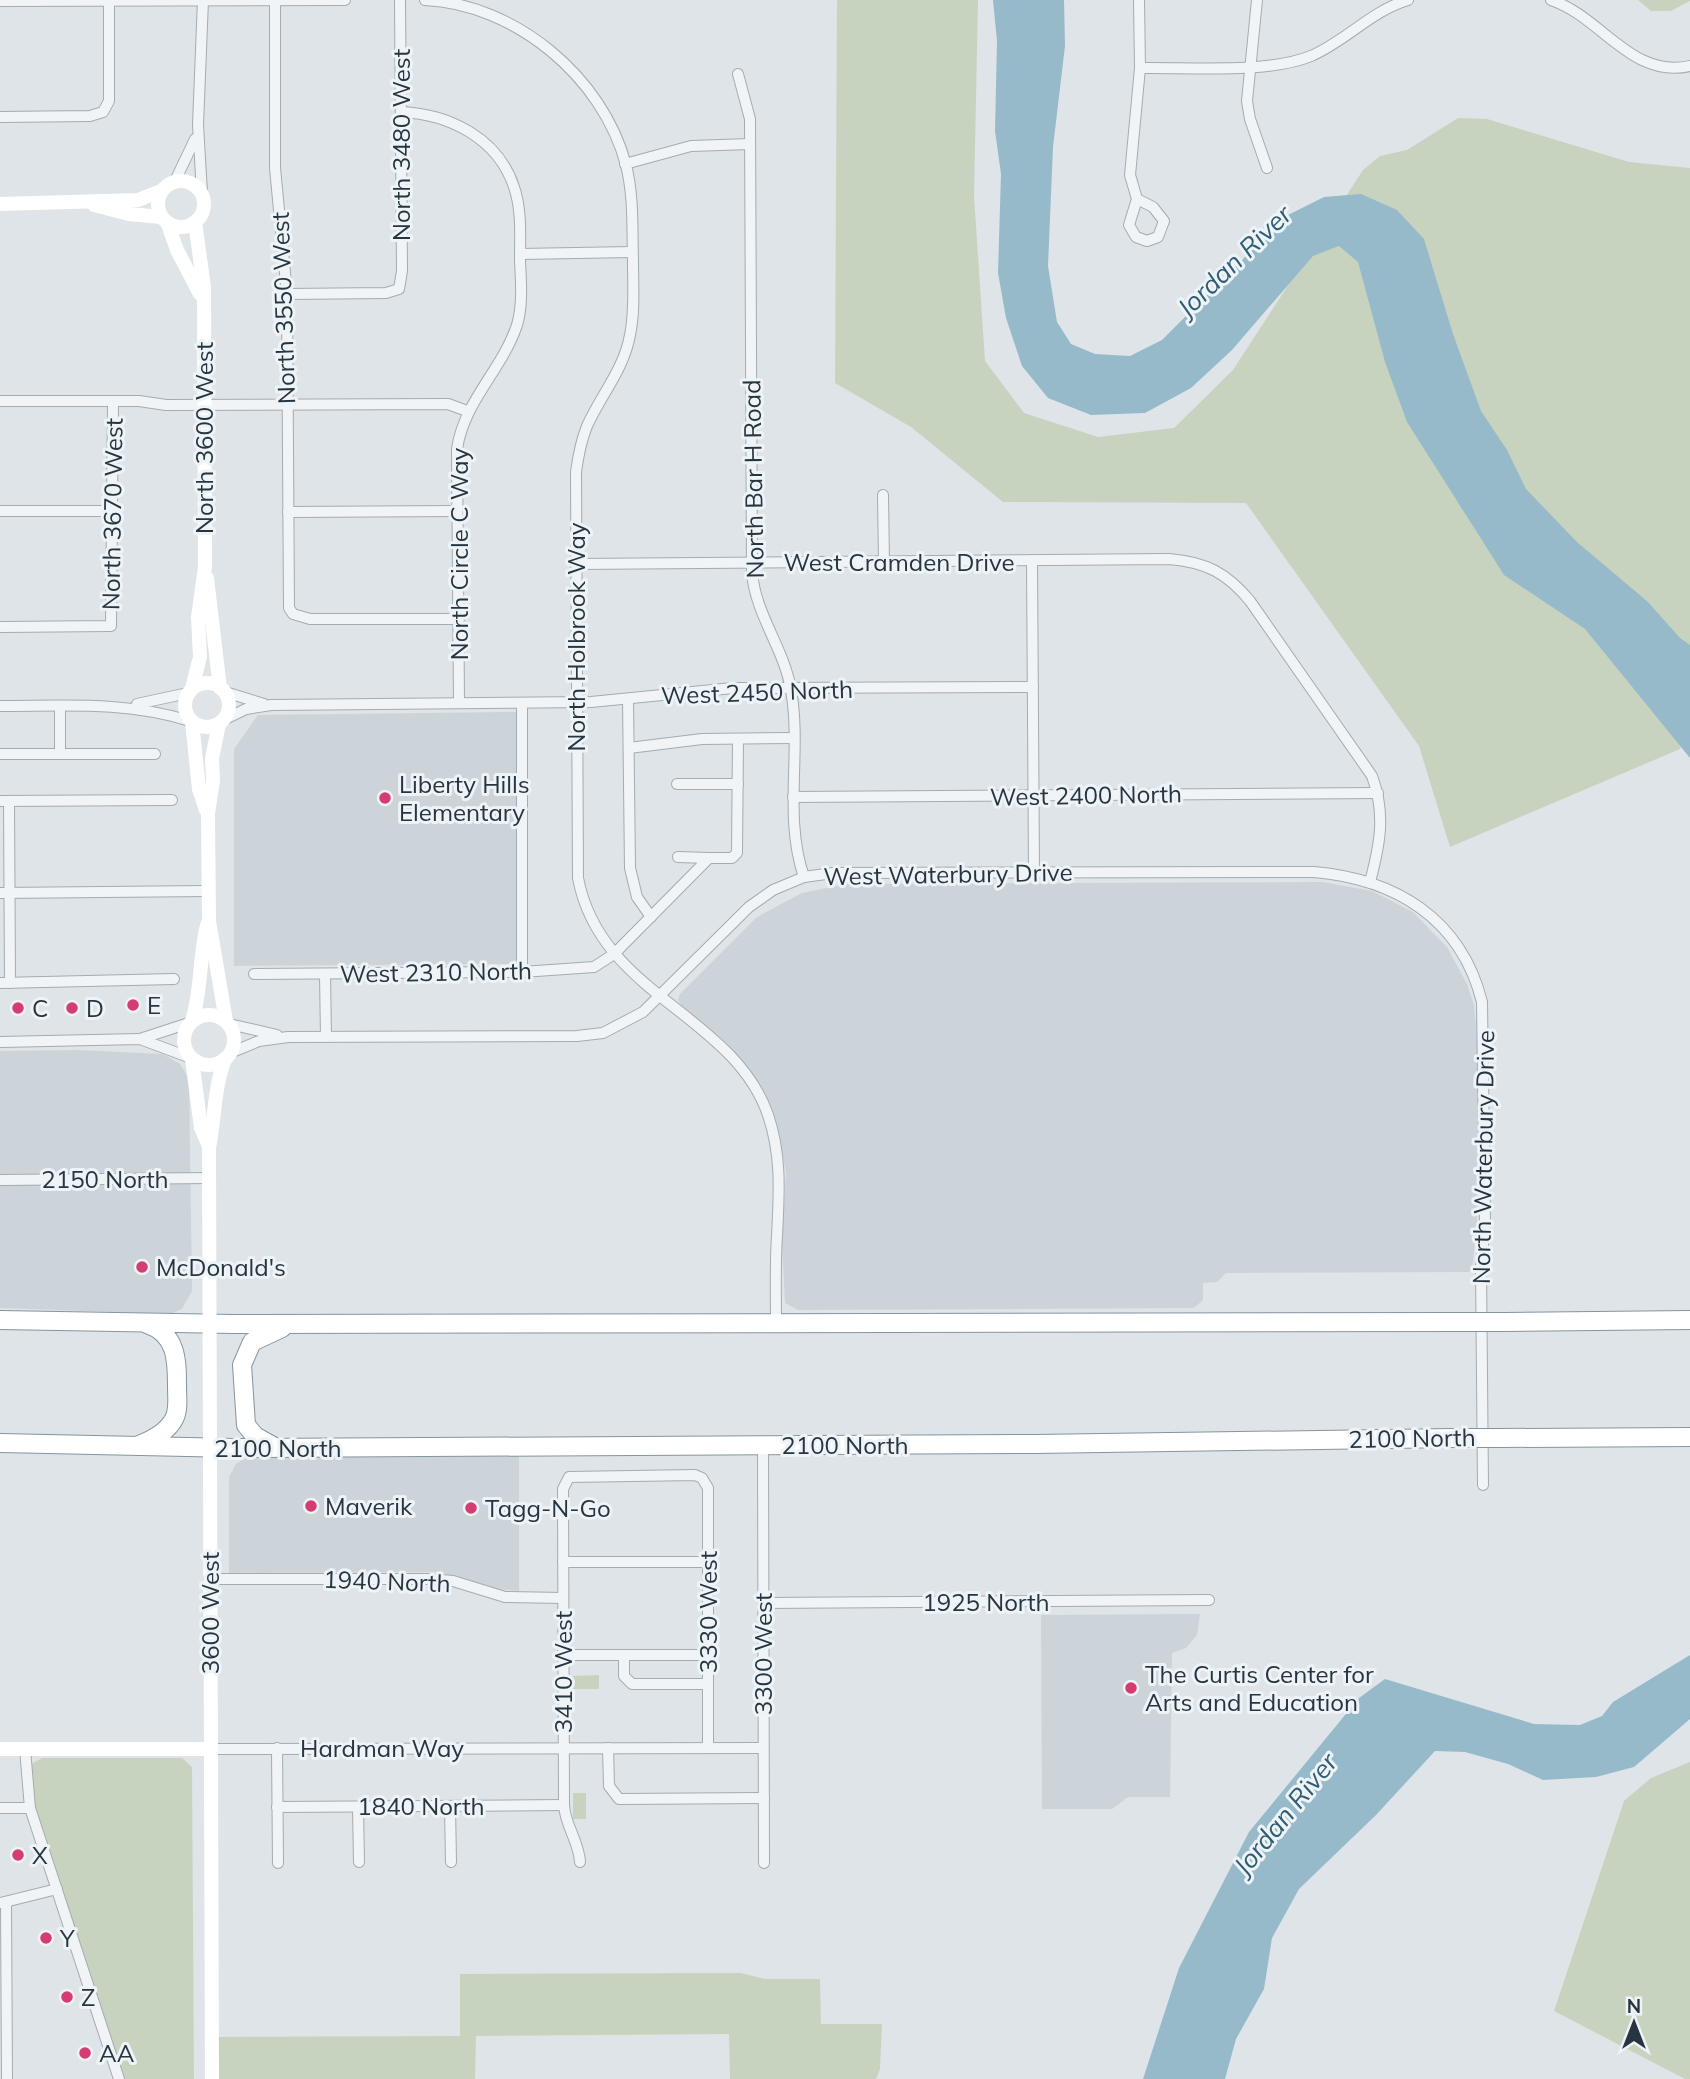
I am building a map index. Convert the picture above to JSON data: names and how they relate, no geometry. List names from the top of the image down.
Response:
{
  "streets": {
    "highway": ["2100 North"],
    "street": [
      "North 3480 West",
      "North 3550 West",
      "North 3600 West",
      "North Bar H Road",
      "North 3670 West",
      "North Circle C Way",
      "West Cramden Drive",
      "North Holbrook Way",
      "West 2450 North",
      "West 2400 North",
      "West Waterbury Drive",
      "West 2310 North",
      "North Waterbury Drive",
      "2150 North",
      "1940 North",
      "1925 North",
      "3330 West",
      "3600 West",
      "3300 West",
      "3410 West",
      "Hardman Way",
      "1840 North"
    ]
  },
  "crossings": [
    ["North 3480 West", "North 3550 West"],
    ["North 3480 West", "North Circle C Way"],
    ["North 3550 West", "North Circle C Way"],
    ["North 3600 West", "West 2450 North"],
    ["North Bar H Road", "West Cramden Drive"],
    ["North Bar H Road", "West 2450 North"],
    ["North Bar H Road", "West 2400 North"],
    ["North Bar H Road", "West Waterbury Drive"],
    ["North Circle C Way", "West 2450 North"],
    ["West Cramden Drive", "North Holbrook Way"],
    ["West Cramden Drive", "West 2400 North"],
    ["North Holbrook Way", "West 2450 North"],
    ["North Holbrook Way", "West Waterbury Drive"],
    ["North Holbrook Way", "West 2310 North"],
    ["West Waterbury Drive", "North Waterbury Drive"],
    ["2150 North", "3600 West"],
    ["2100 North", "3600 West"],
    ["2100 North", "3300 West"],
    ["1940 North", "3600 West"],
    ["1940 North", "3410 West"],
    ["1925 North", "3300 West"],
    ["3330 West", "3410 West"],
    ["3330 West", "Hardman Way"],
    ["3600 West", "Hardman Way"],
    ["3300 West", "Hardman Way"],
    ["3410 West", "Hardman Way"],
    ["3410 West", "1840 North"]
  ],
  "water": ["Jordan River"],
  "places": [
    "Liberty Hills Elementary",
    "E",
    "C",
    "D",
    "McDonald's",
    "Maverik",
    "Tagg-N-Go",
    "The Curtis Center for Arts and Education",
    "X",
    "Y",
    "Z",
    "AA"
  ],
  "north": "top"
}
